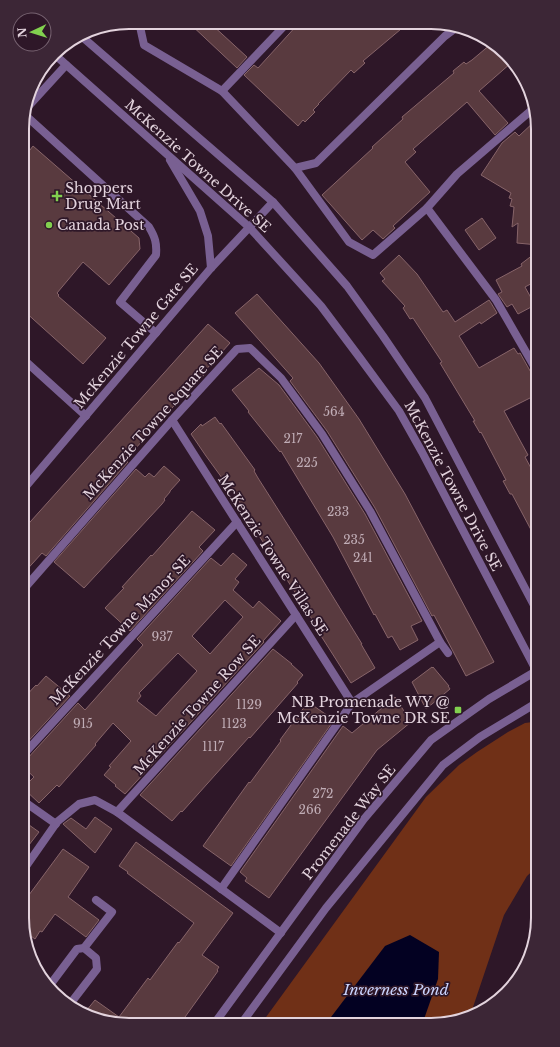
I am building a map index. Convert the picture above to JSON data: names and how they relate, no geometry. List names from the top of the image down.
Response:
{
  "streets": {
    "street": [
      "McKenzie Towne Drive SE",
      "McKenzie Towne Gate SE",
      "McKenzie Towne Square SE",
      "McKenzie Towne Villas SE",
      "McKenzie Towne Manor SE",
      "McKenzie Towne Row SE",
      "Promenade Way SE"
    ]
  },
  "crossings": [
    ["McKenzie Towne Drive SE", "McKenzie Towne Gate SE"],
    ["McKenzie Towne Square SE", "McKenzie Towne Villas SE"],
    ["McKenzie Towne Villas SE", "McKenzie Towne Manor SE"],
    ["McKenzie Towne Villas SE", "McKenzie Towne Row SE"]
  ],
  "water": ["Inverness Pond"],
  "places": {
    "health": ["Shoppers Drug Mart"],
    "other": ["Canada Post"],
    "transit": ["NB Promenade WY @ McKenzie Towne DR SE"]
  },
  "house_numbers": [
    "564",
    "217",
    "225",
    "233",
    "235",
    "241",
    "937",
    "1129",
    "915",
    "1123",
    "1117",
    "272",
    "266"
  ],
  "north": "left"
}
